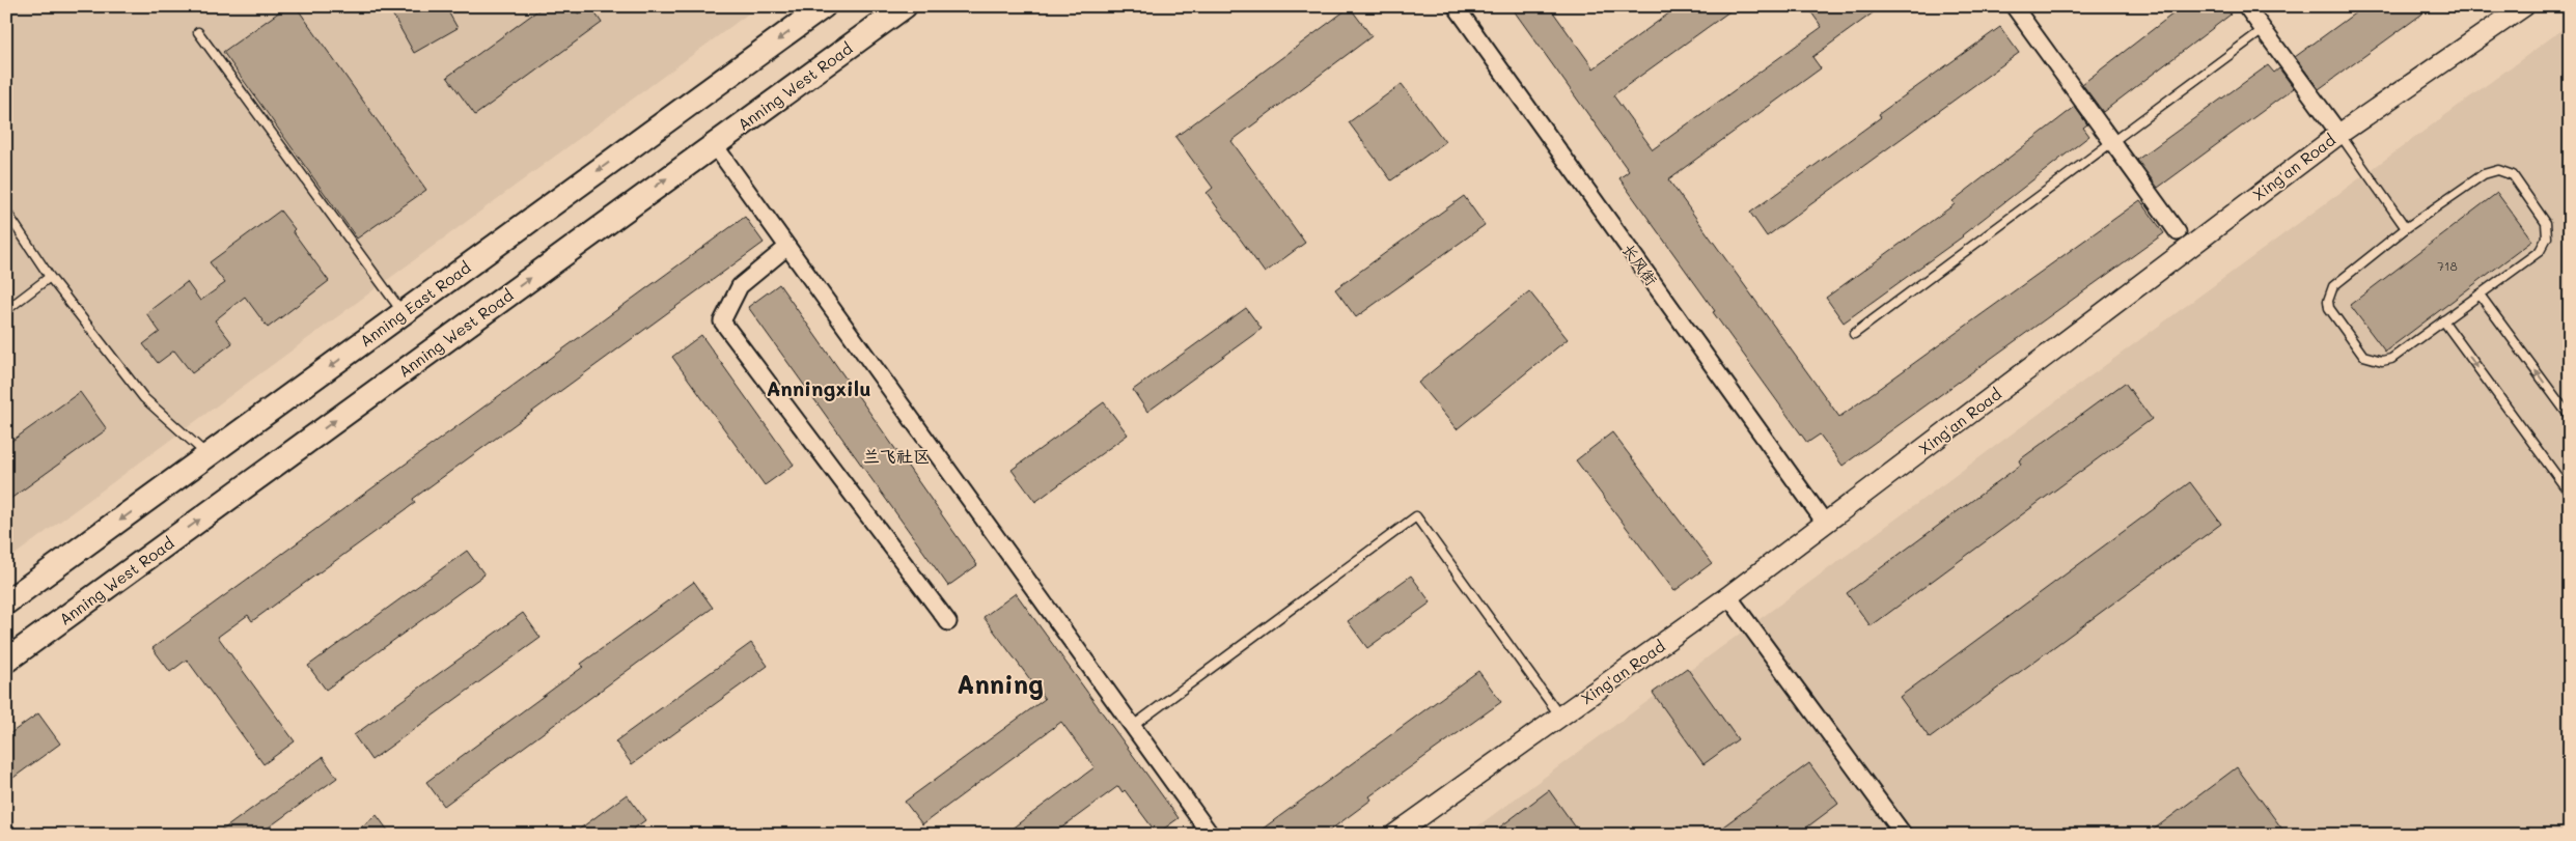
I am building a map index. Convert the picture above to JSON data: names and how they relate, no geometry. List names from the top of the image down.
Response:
{
  "streets": {
    "main road": ["Anning West Road", "Anning East Road"],
    "street": ["Xing'an Road", "长风街"]
  },
  "crossings": [
    ["Xing'an Road", "长风街"]
  ],
  "one_way": ["Anning West Road", "Anning East Road"],
  "districts": ["Anningxilu", "兰飞社区", "Anning"],
  "house_numbers": ["718"]
}
